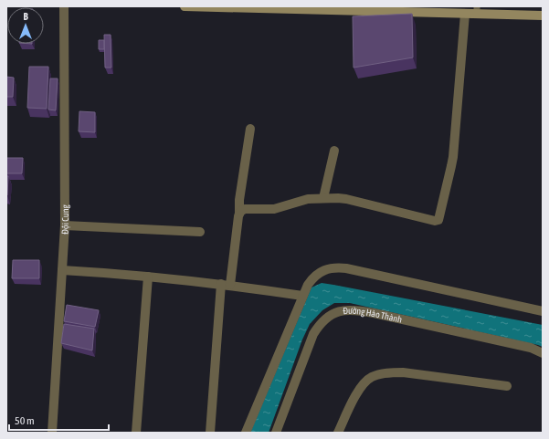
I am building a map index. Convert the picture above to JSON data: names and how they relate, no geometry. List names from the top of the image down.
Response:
{
  "streets": {
    "street": ["Đội Cung", "Đường Hào Thành"]
  },
  "scale_bar": "50 m",
  "north": "top"
}
